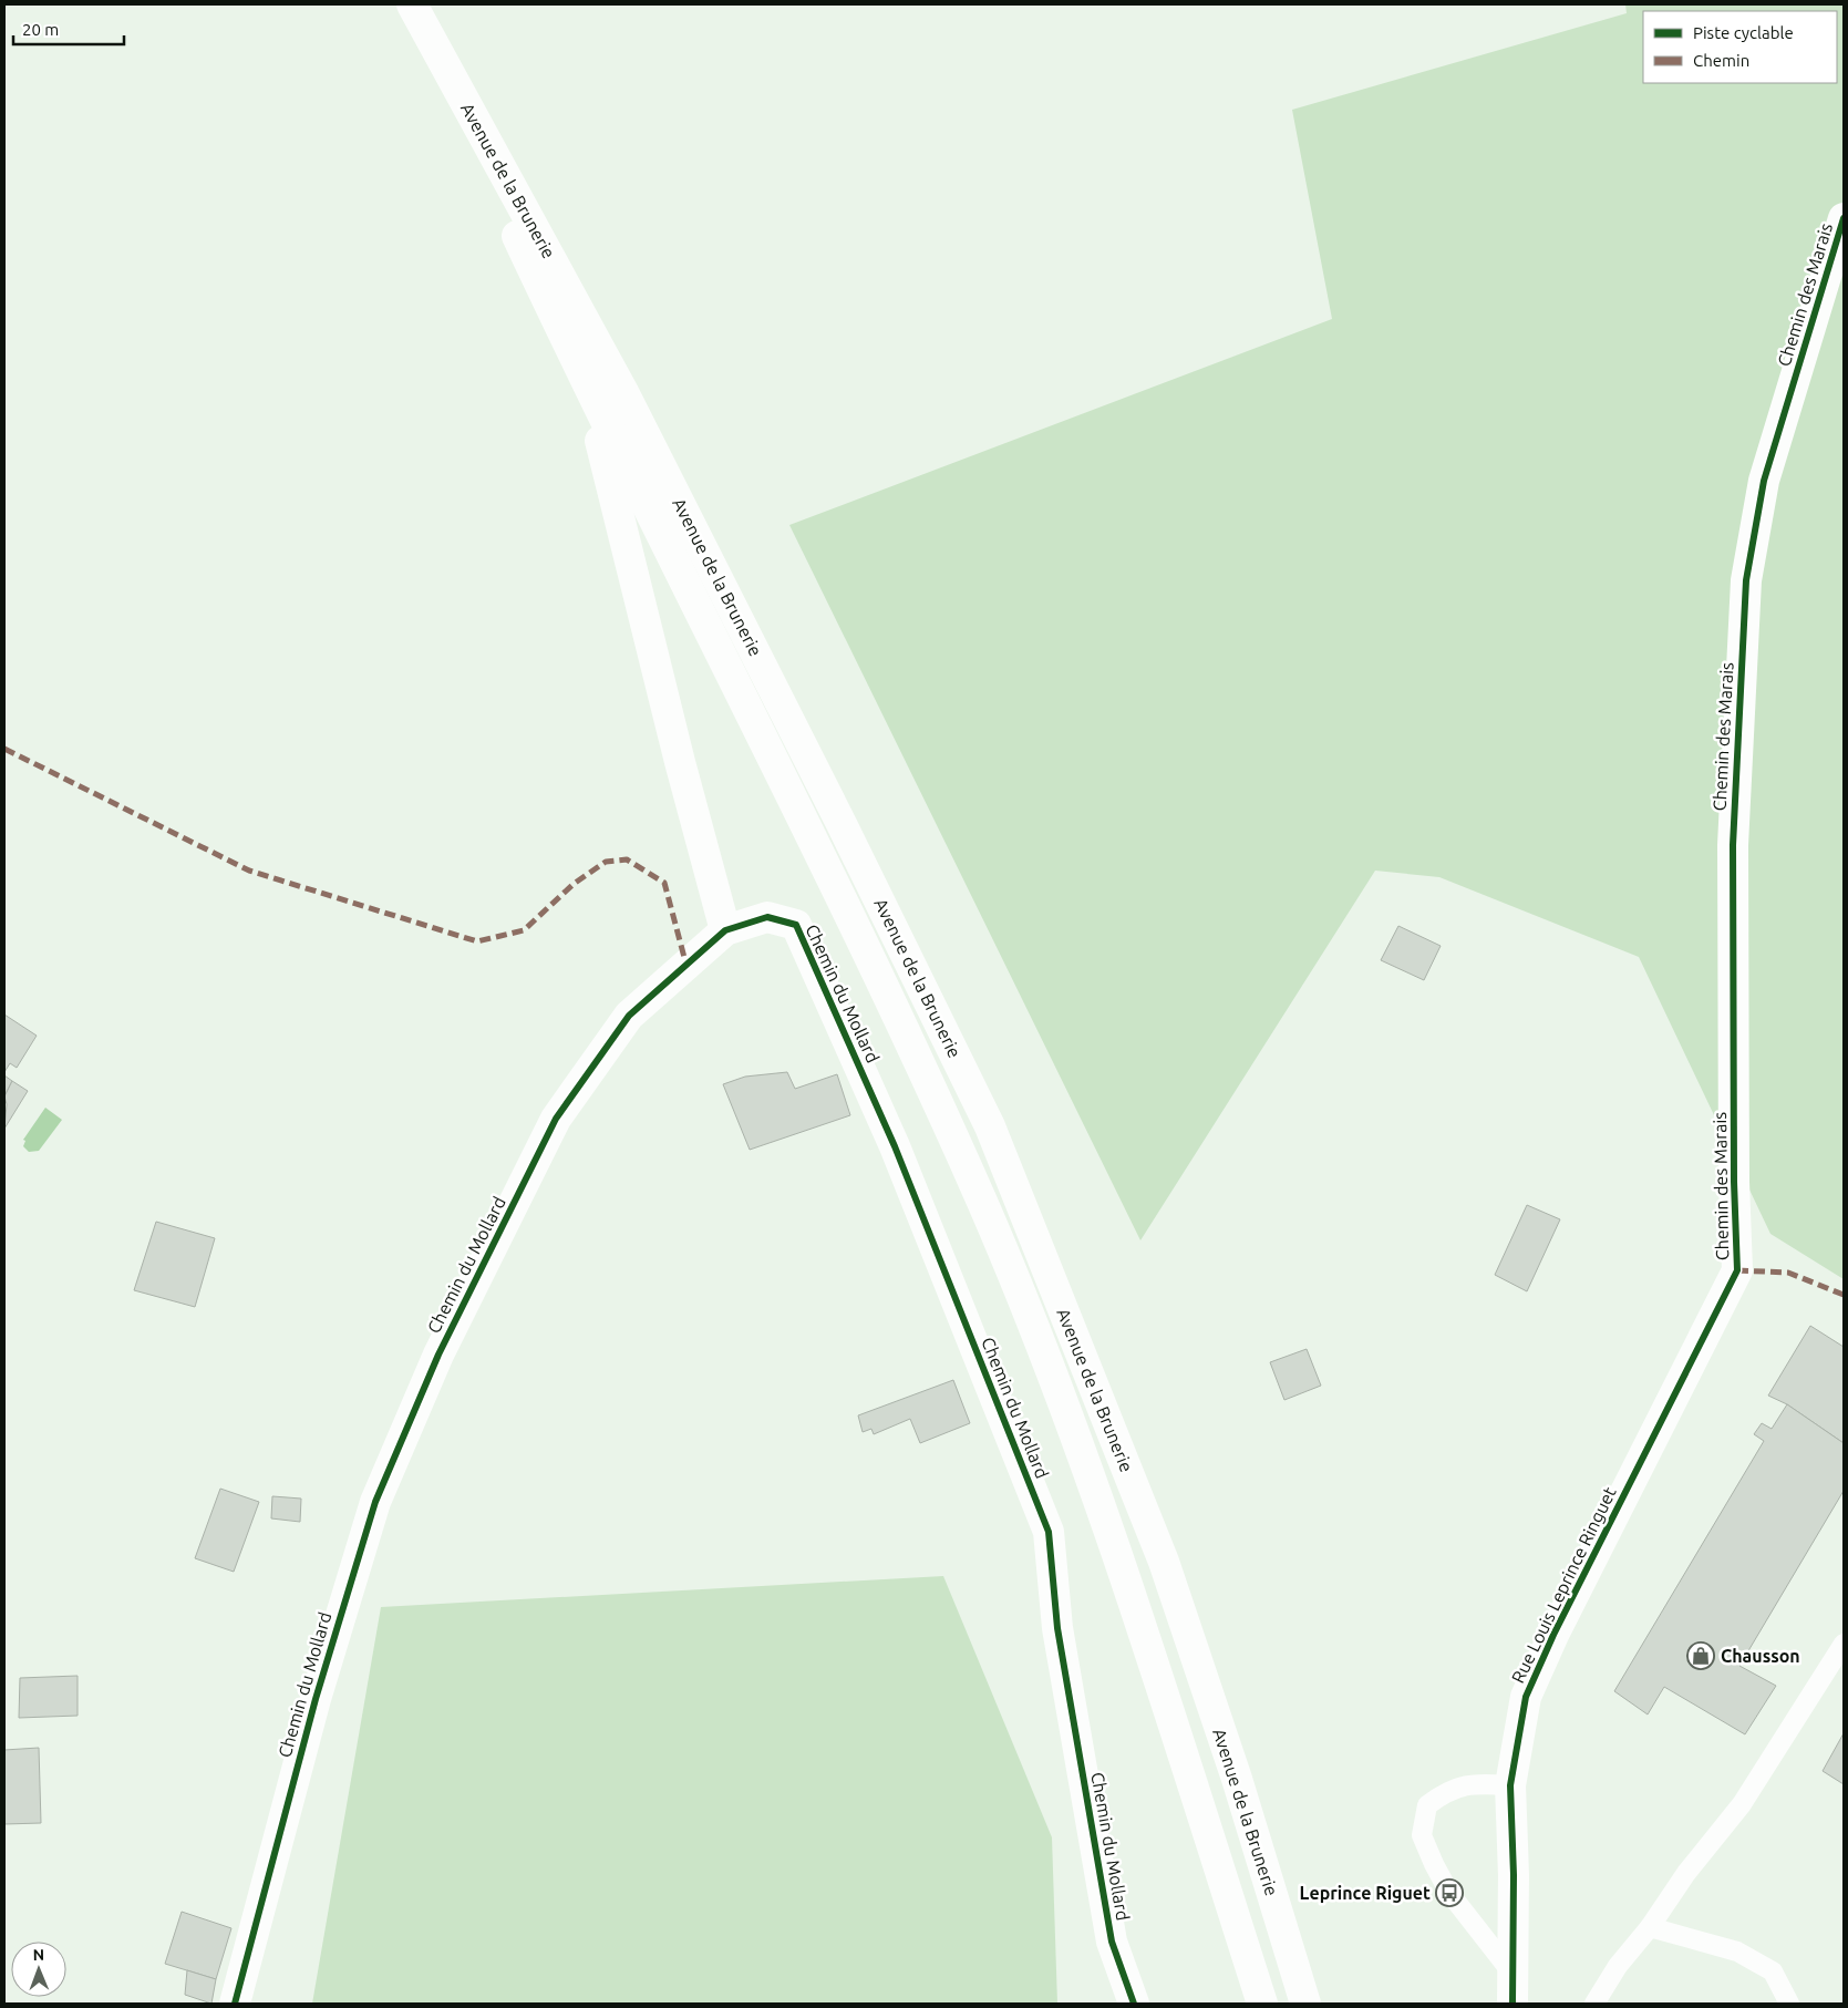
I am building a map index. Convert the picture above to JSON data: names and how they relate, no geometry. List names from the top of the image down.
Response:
{
  "streets": {
    "main road": [
      "Avenue de la Brunerie",
      "Chemin des Marais",
      "Chemin du Mollard",
      "Rue Louis Leprince Ringuet"
    ]
  },
  "crossings": [
    ["Chemin des Marais", "Rue Louis Leprince Ringuet"]
  ],
  "places": {
    "shop": ["Chausson"],
    "bus stop": ["Leprince Riguet"]
  },
  "legend": ["Piste cyclable", "Chemin"],
  "scale_bar": "20 m",
  "north": "top"
}
